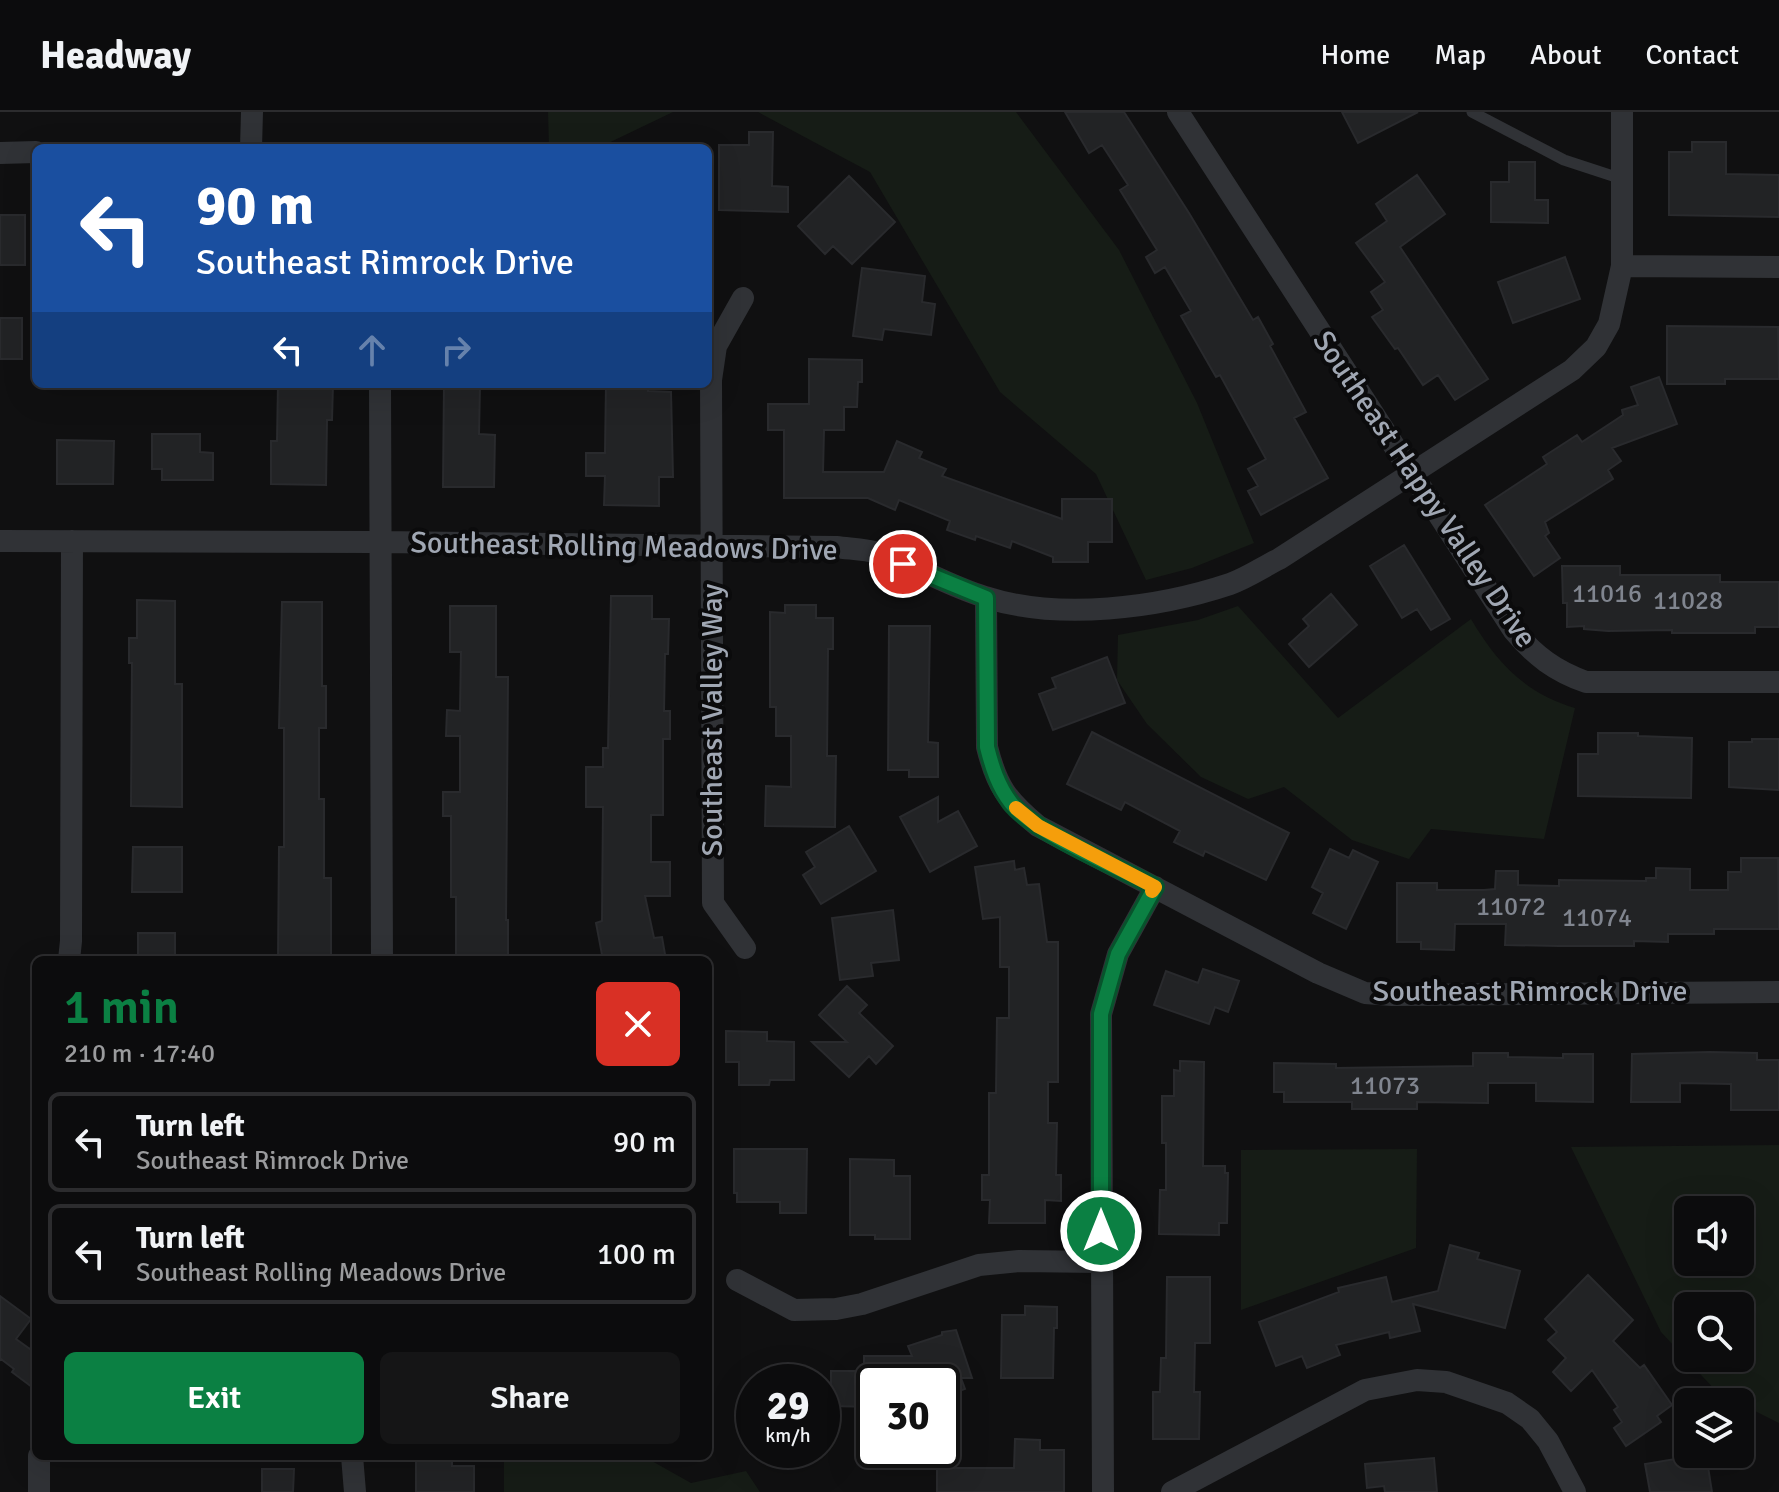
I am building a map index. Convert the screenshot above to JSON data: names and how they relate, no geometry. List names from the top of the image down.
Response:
{
  "streets": {
    "street": [
      "Southeast Happy Valley Drive",
      "Southeast Rolling Meadows Drive",
      "Southeast Valley Way",
      "Southeast Rimrock Drive"
    ]
  },
  "crossings": [
    ["Southeast Happy Valley Drive", "Southeast Rolling Meadows Drive"],
    ["Southeast Rolling Meadows Drive", "Southeast Valley Way"],
    ["Southeast Rolling Meadows Drive", "Southeast Rimrock Drive"]
  ],
  "house_numbers": [
    "11016",
    "11028",
    "11072",
    "11074",
    "11073"
  ],
  "page": {
    "header": "Headway",
    "nav": [
      "Home",
      "Map",
      "About",
      "Contact"
    ],
    "turn": ["90 m", "Southeast Rimrock Drive"],
    "heading": ["1 min", "210 m · 17:40"],
    "list": [
      {
        "name": "Turn left",
        "note": "Southeast Rimrock Drive",
        "value": "90 m"
      },
      {
        "name": "Turn left",
        "note": "Southeast Rolling Meadows Drive",
        "value": "100 m"
      }
    ],
    "buttons": ["Exit", "Share"],
    "speed": "29 km/h",
    "limit": "30"
  }
}
